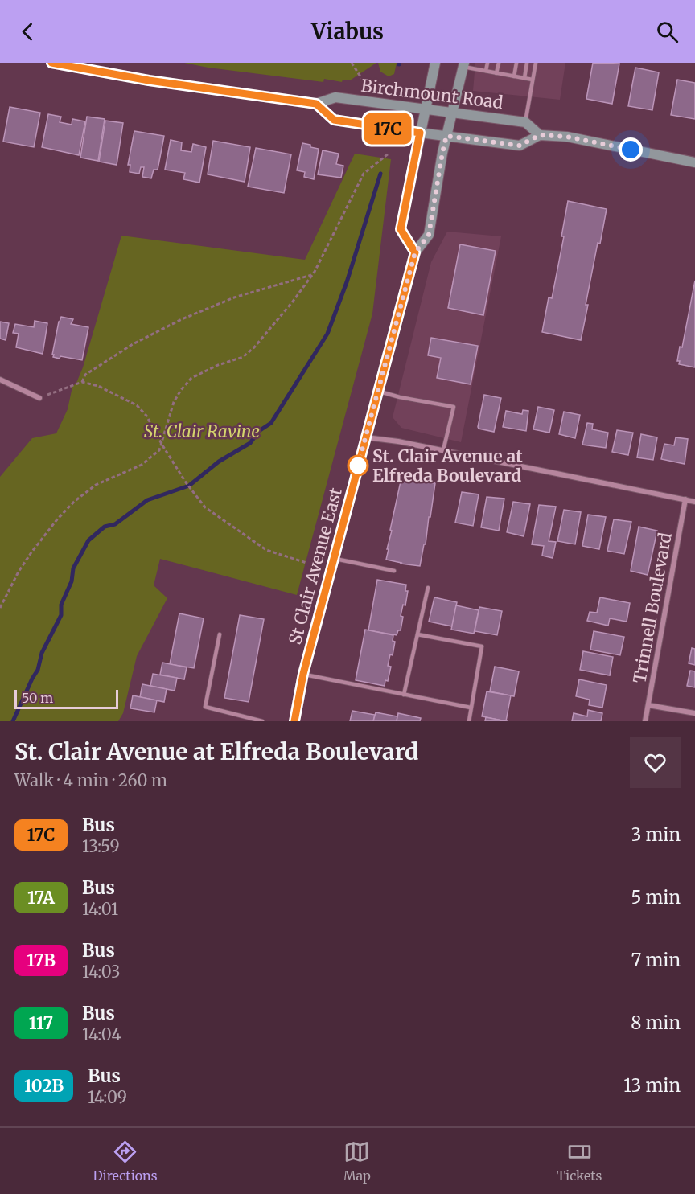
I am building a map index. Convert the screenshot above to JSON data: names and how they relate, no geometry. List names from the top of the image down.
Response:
{
  "streets": {
    "main road": ["Birchmount Road", "St Clair Avenue East"],
    "street": ["Trinnell Boulevard"]
  },
  "crossings": [
    ["Birchmount Road", "St Clair Avenue East"]
  ],
  "parks": ["St. Clair Ravine"],
  "places": ["St. Clair Avenue at Elfreda Boulevard"],
  "lines": ["bus line 17C"],
  "scale_bar": "50 m",
  "page": {
    "header": "Viabus",
    "on_map": "17C",
    "scale": "50 m",
    "heading": ["St. Clair Avenue at Elfreda Boulevard", "Walk · 4 min · 260 m"],
    "list": [
      {
        "mark": "17C",
        "name": "Bus",
        "note": "13:59",
        "value": "3 min"
      },
      {
        "mark": "17A",
        "name": "Bus",
        "note": "14:01",
        "value": "5 min"
      },
      {
        "mark": "17B",
        "name": "Bus",
        "note": "14:03",
        "value": "7 min"
      },
      {
        "mark": "117",
        "name": "Bus",
        "note": "14:04",
        "value": "8 min"
      },
      {
        "mark": "102B",
        "name": "Bus",
        "note": "14:09",
        "value": "13 min"
      }
    ],
    "tabs": ["Directions", "Map", "Tickets"]
  }
}
